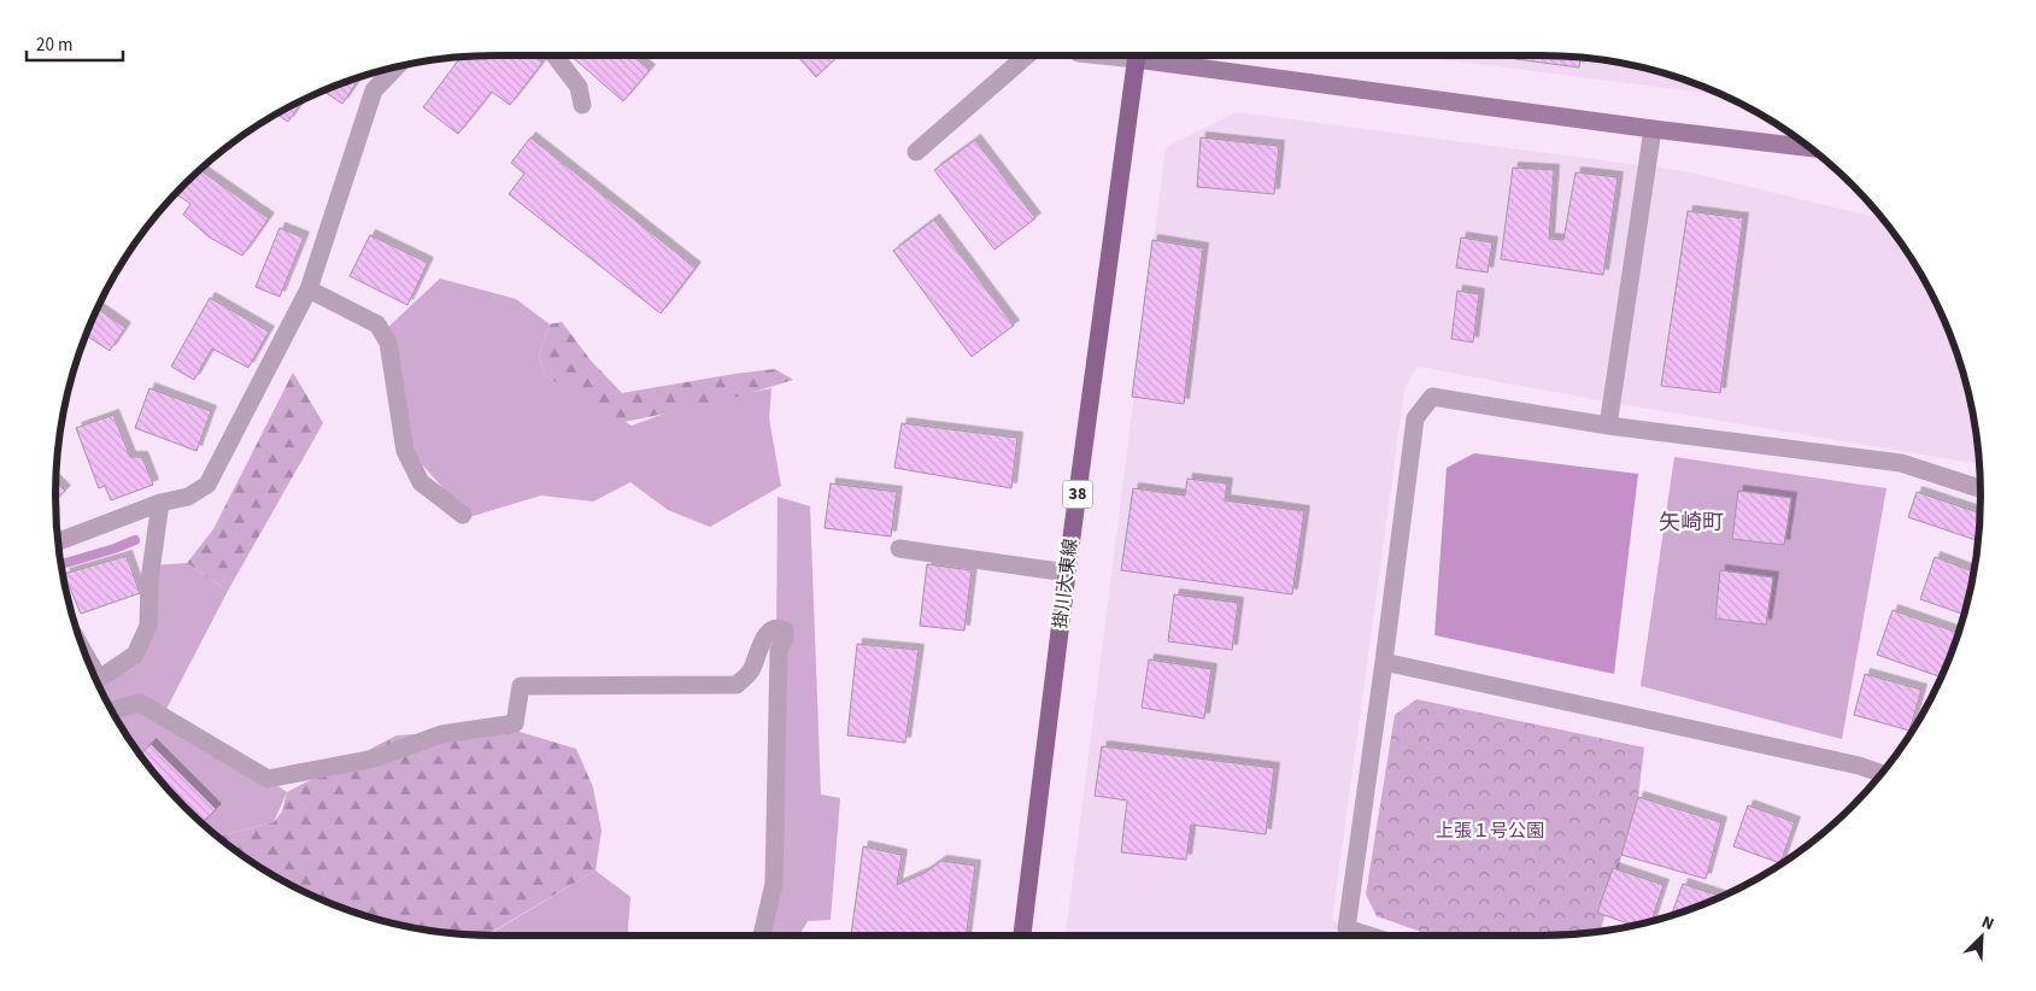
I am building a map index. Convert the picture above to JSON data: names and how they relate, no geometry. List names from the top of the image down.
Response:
{
  "streets": {
    "main road": ["38", "掛川大東線"]
  },
  "districts": ["矢崎町"],
  "parks": ["上張１号公園"],
  "scale_bar": "20 m",
  "north": "top right"
}
